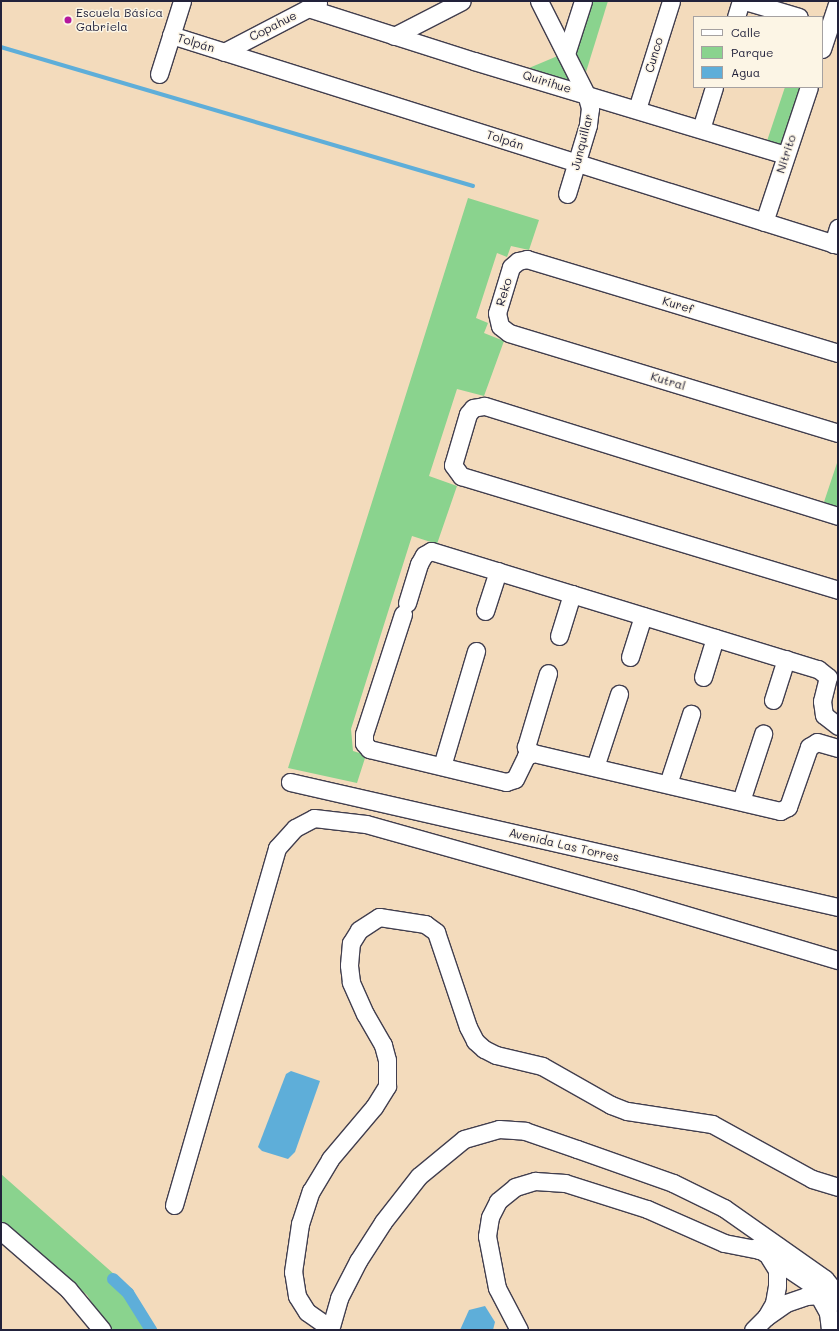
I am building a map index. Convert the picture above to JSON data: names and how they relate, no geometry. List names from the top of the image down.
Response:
{
  "streets": {
    "street": [
      "Copahue",
      "Tolpán",
      "Cunco",
      "Quirihue",
      "Junquillar",
      "Nitrito",
      "Reko",
      "Kuref",
      "Kutral",
      "Avenida Las Torres"
    ]
  },
  "crossings": [
    ["Copahue", "Tolpán"],
    ["Copahue", "Quirihue"],
    ["Tolpán", "Junquillar"],
    ["Tolpán", "Nitrito"],
    ["Cunco", "Quirihue"],
    ["Quirihue", "Junquillar"],
    ["Quirihue", "Nitrito"],
    ["Reko", "Kuref"],
    ["Reko", "Kutral"]
  ],
  "places": ["Escuela Básica Gabriela"],
  "legend": ["Calle", "Parque", "Agua"]
}
